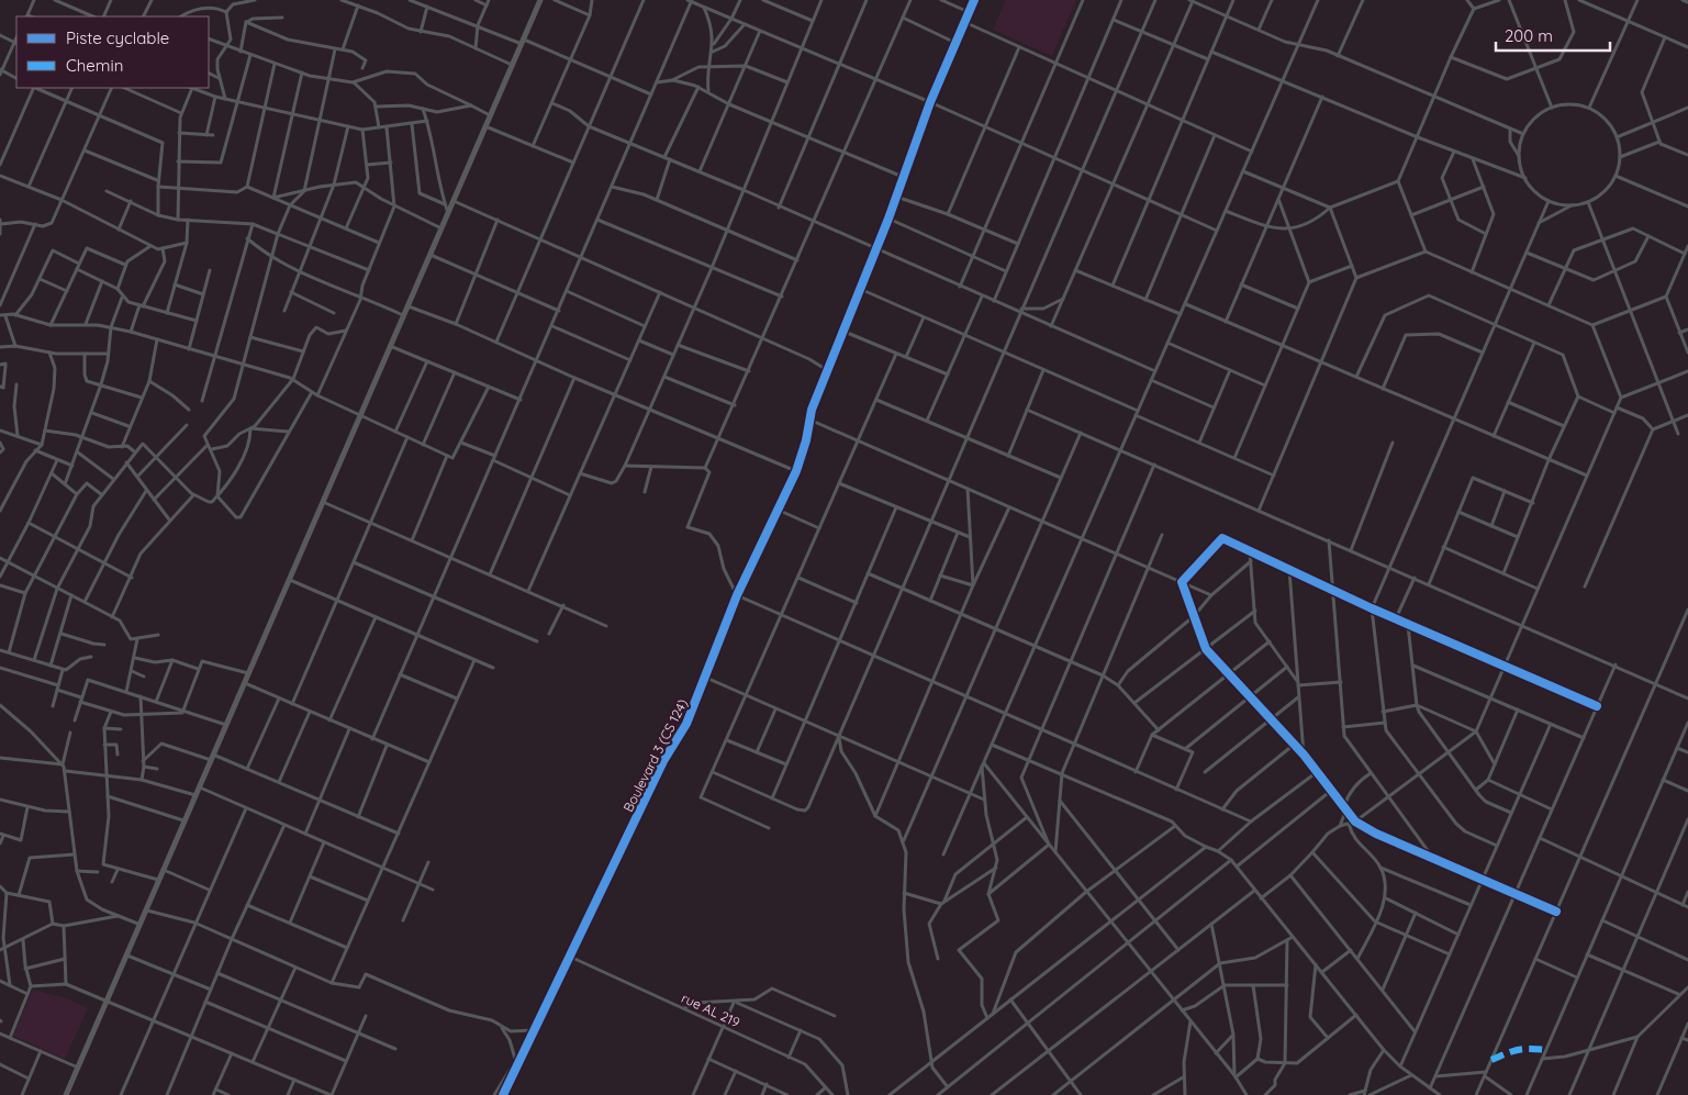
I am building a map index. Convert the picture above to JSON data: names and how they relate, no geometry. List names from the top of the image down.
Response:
{
  "streets": {
    "street": ["Boulevard 3 (CS 124)", "rue AL 219"]
  },
  "crossings": [
    ["Boulevard 3 (CS 124)", "rue AL 219"]
  ],
  "legend": ["Piste cyclable", "Chemin"],
  "scale_bar": "200 m"
}
